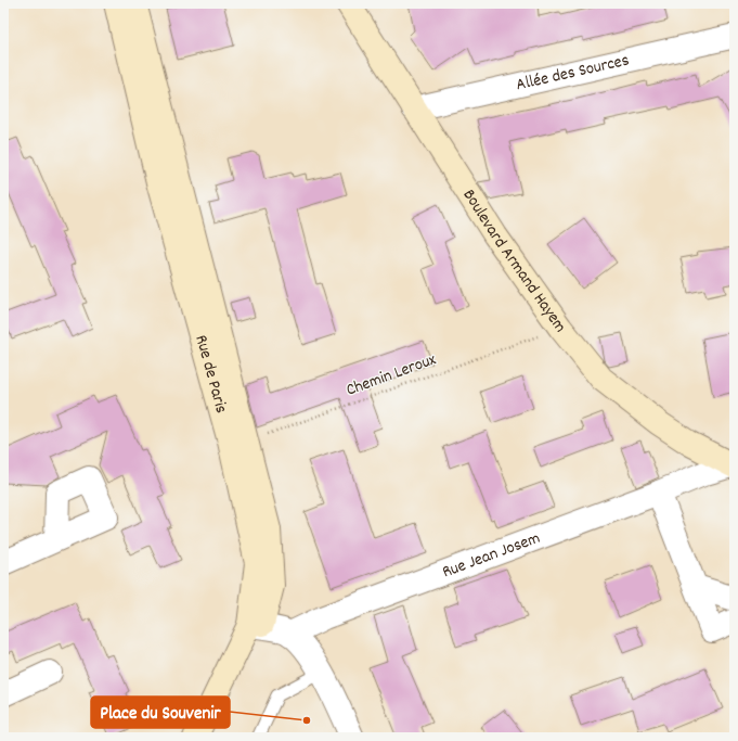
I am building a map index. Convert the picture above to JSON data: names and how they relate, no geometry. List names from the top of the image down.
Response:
{
  "streets": {
    "main road": ["Boulevard Armand Hayem", "Rue de Paris"],
    "street": ["Allée des Sources", "Rue Jean Josem"],
    "path": ["Chemin Leroux"]
  },
  "crossings": [
    ["Allée des Sources", "Boulevard Armand Hayem"],
    ["Boulevard Armand Hayem", "Chemin Leroux"],
    ["Boulevard Armand Hayem", "Rue Jean Josem"],
    ["Rue de Paris", "Chemin Leroux"]
  ],
  "places": ["Place du Souvenir"]
}
